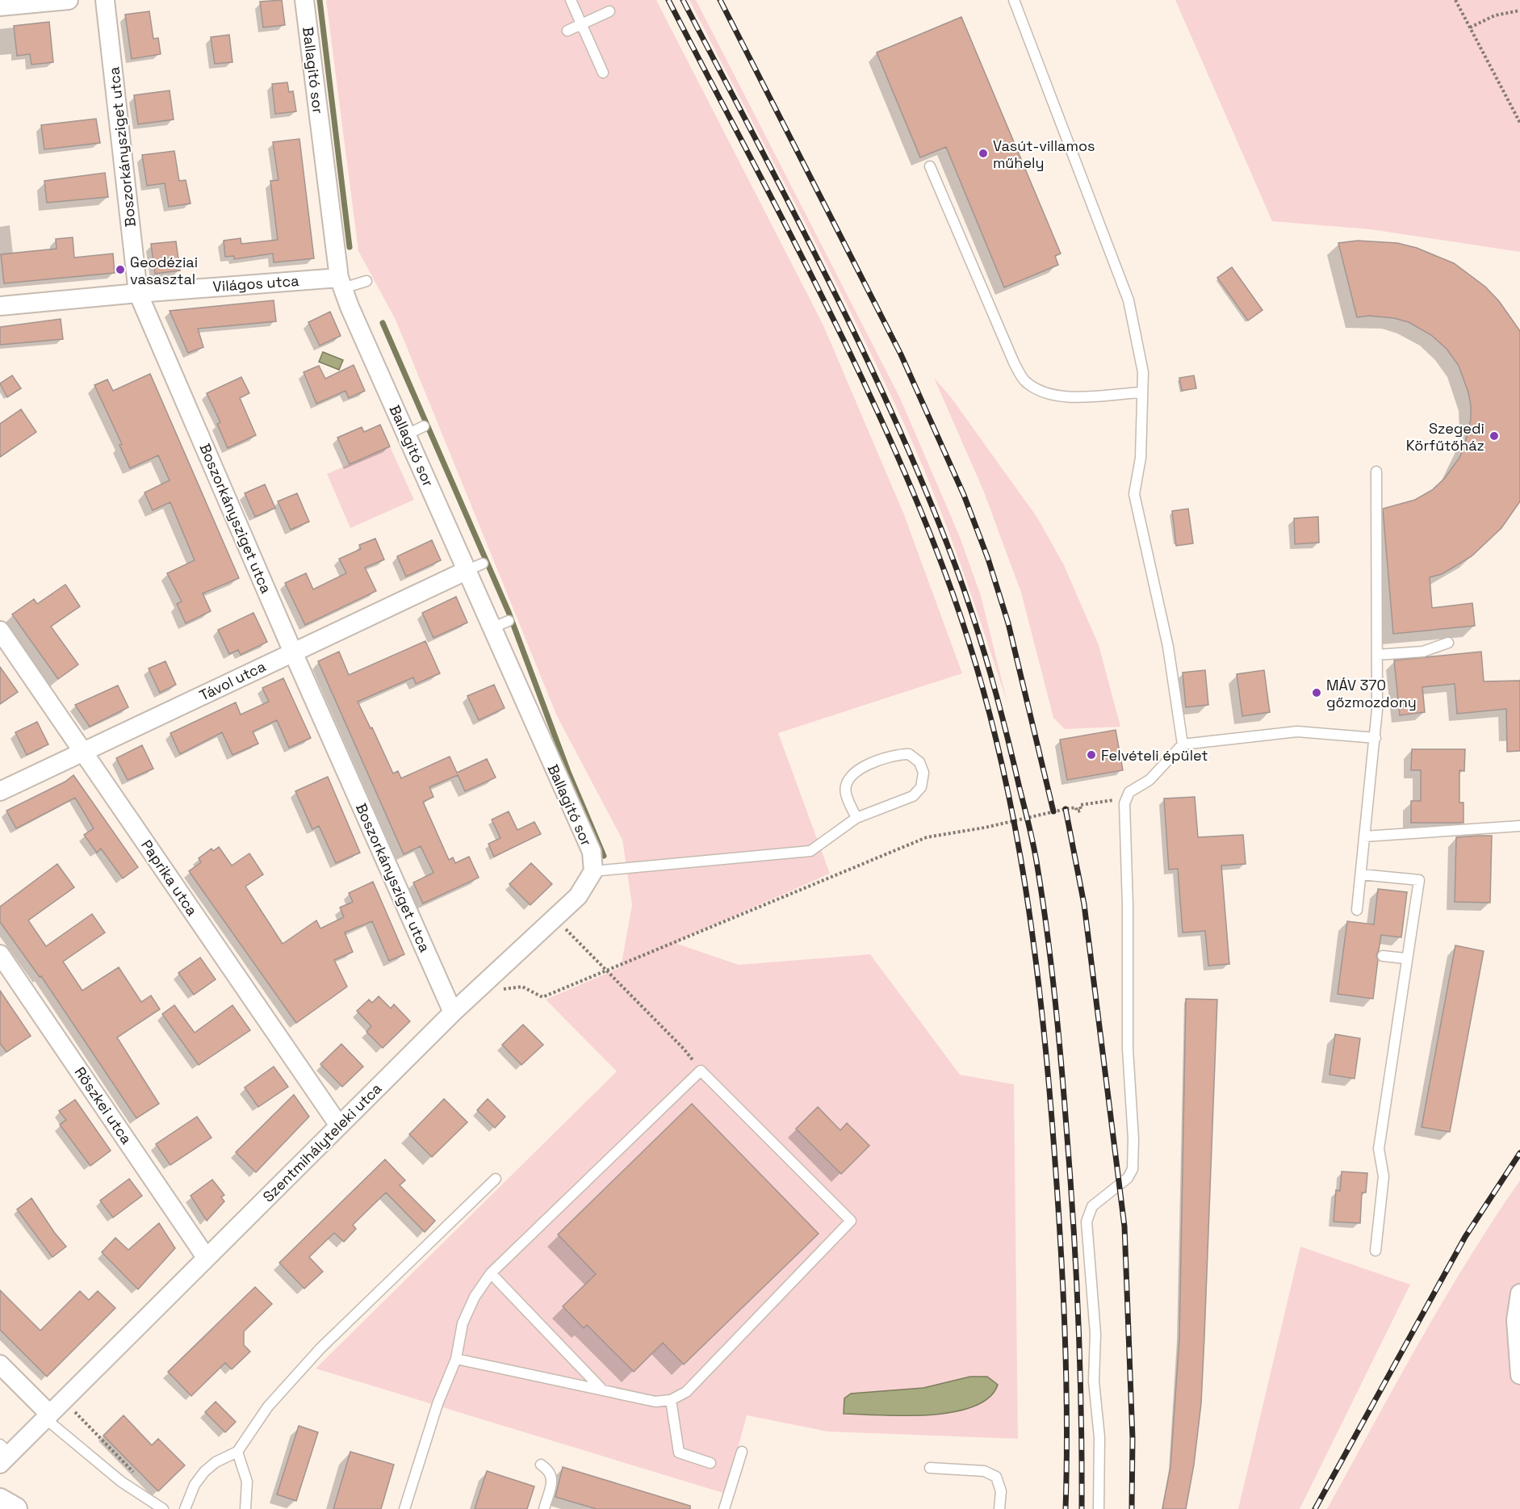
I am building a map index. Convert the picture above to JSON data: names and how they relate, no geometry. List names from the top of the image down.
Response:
{
  "streets": {
    "street": [
      "Ballagitó sor",
      "Boszorkánysziget utca",
      "Világos utca",
      "Távol utca",
      "Paprika utca",
      "Röszkei utca",
      "Szentmihályteleki utca"
    ]
  },
  "crossings": [
    ["Ballagitó sor", "Világos utca"],
    ["Ballagitó sor", "Távol utca"],
    ["Ballagitó sor", "Szentmihályteleki utca"],
    ["Boszorkánysziget utca", "Világos utca"],
    ["Boszorkánysziget utca", "Távol utca"],
    ["Boszorkánysziget utca", "Szentmihályteleki utca"],
    ["Távol utca", "Paprika utca"],
    ["Paprika utca", "Szentmihályteleki utca"],
    ["Röszkei utca", "Szentmihályteleki utca"]
  ],
  "places": [
    "Vasút-villamos műhely",
    "Geodéziai vasasztal",
    "Szegedi Körfűtőház",
    "MÁV 370 gőzmozdony",
    "Felvételi épület"
  ]
}
